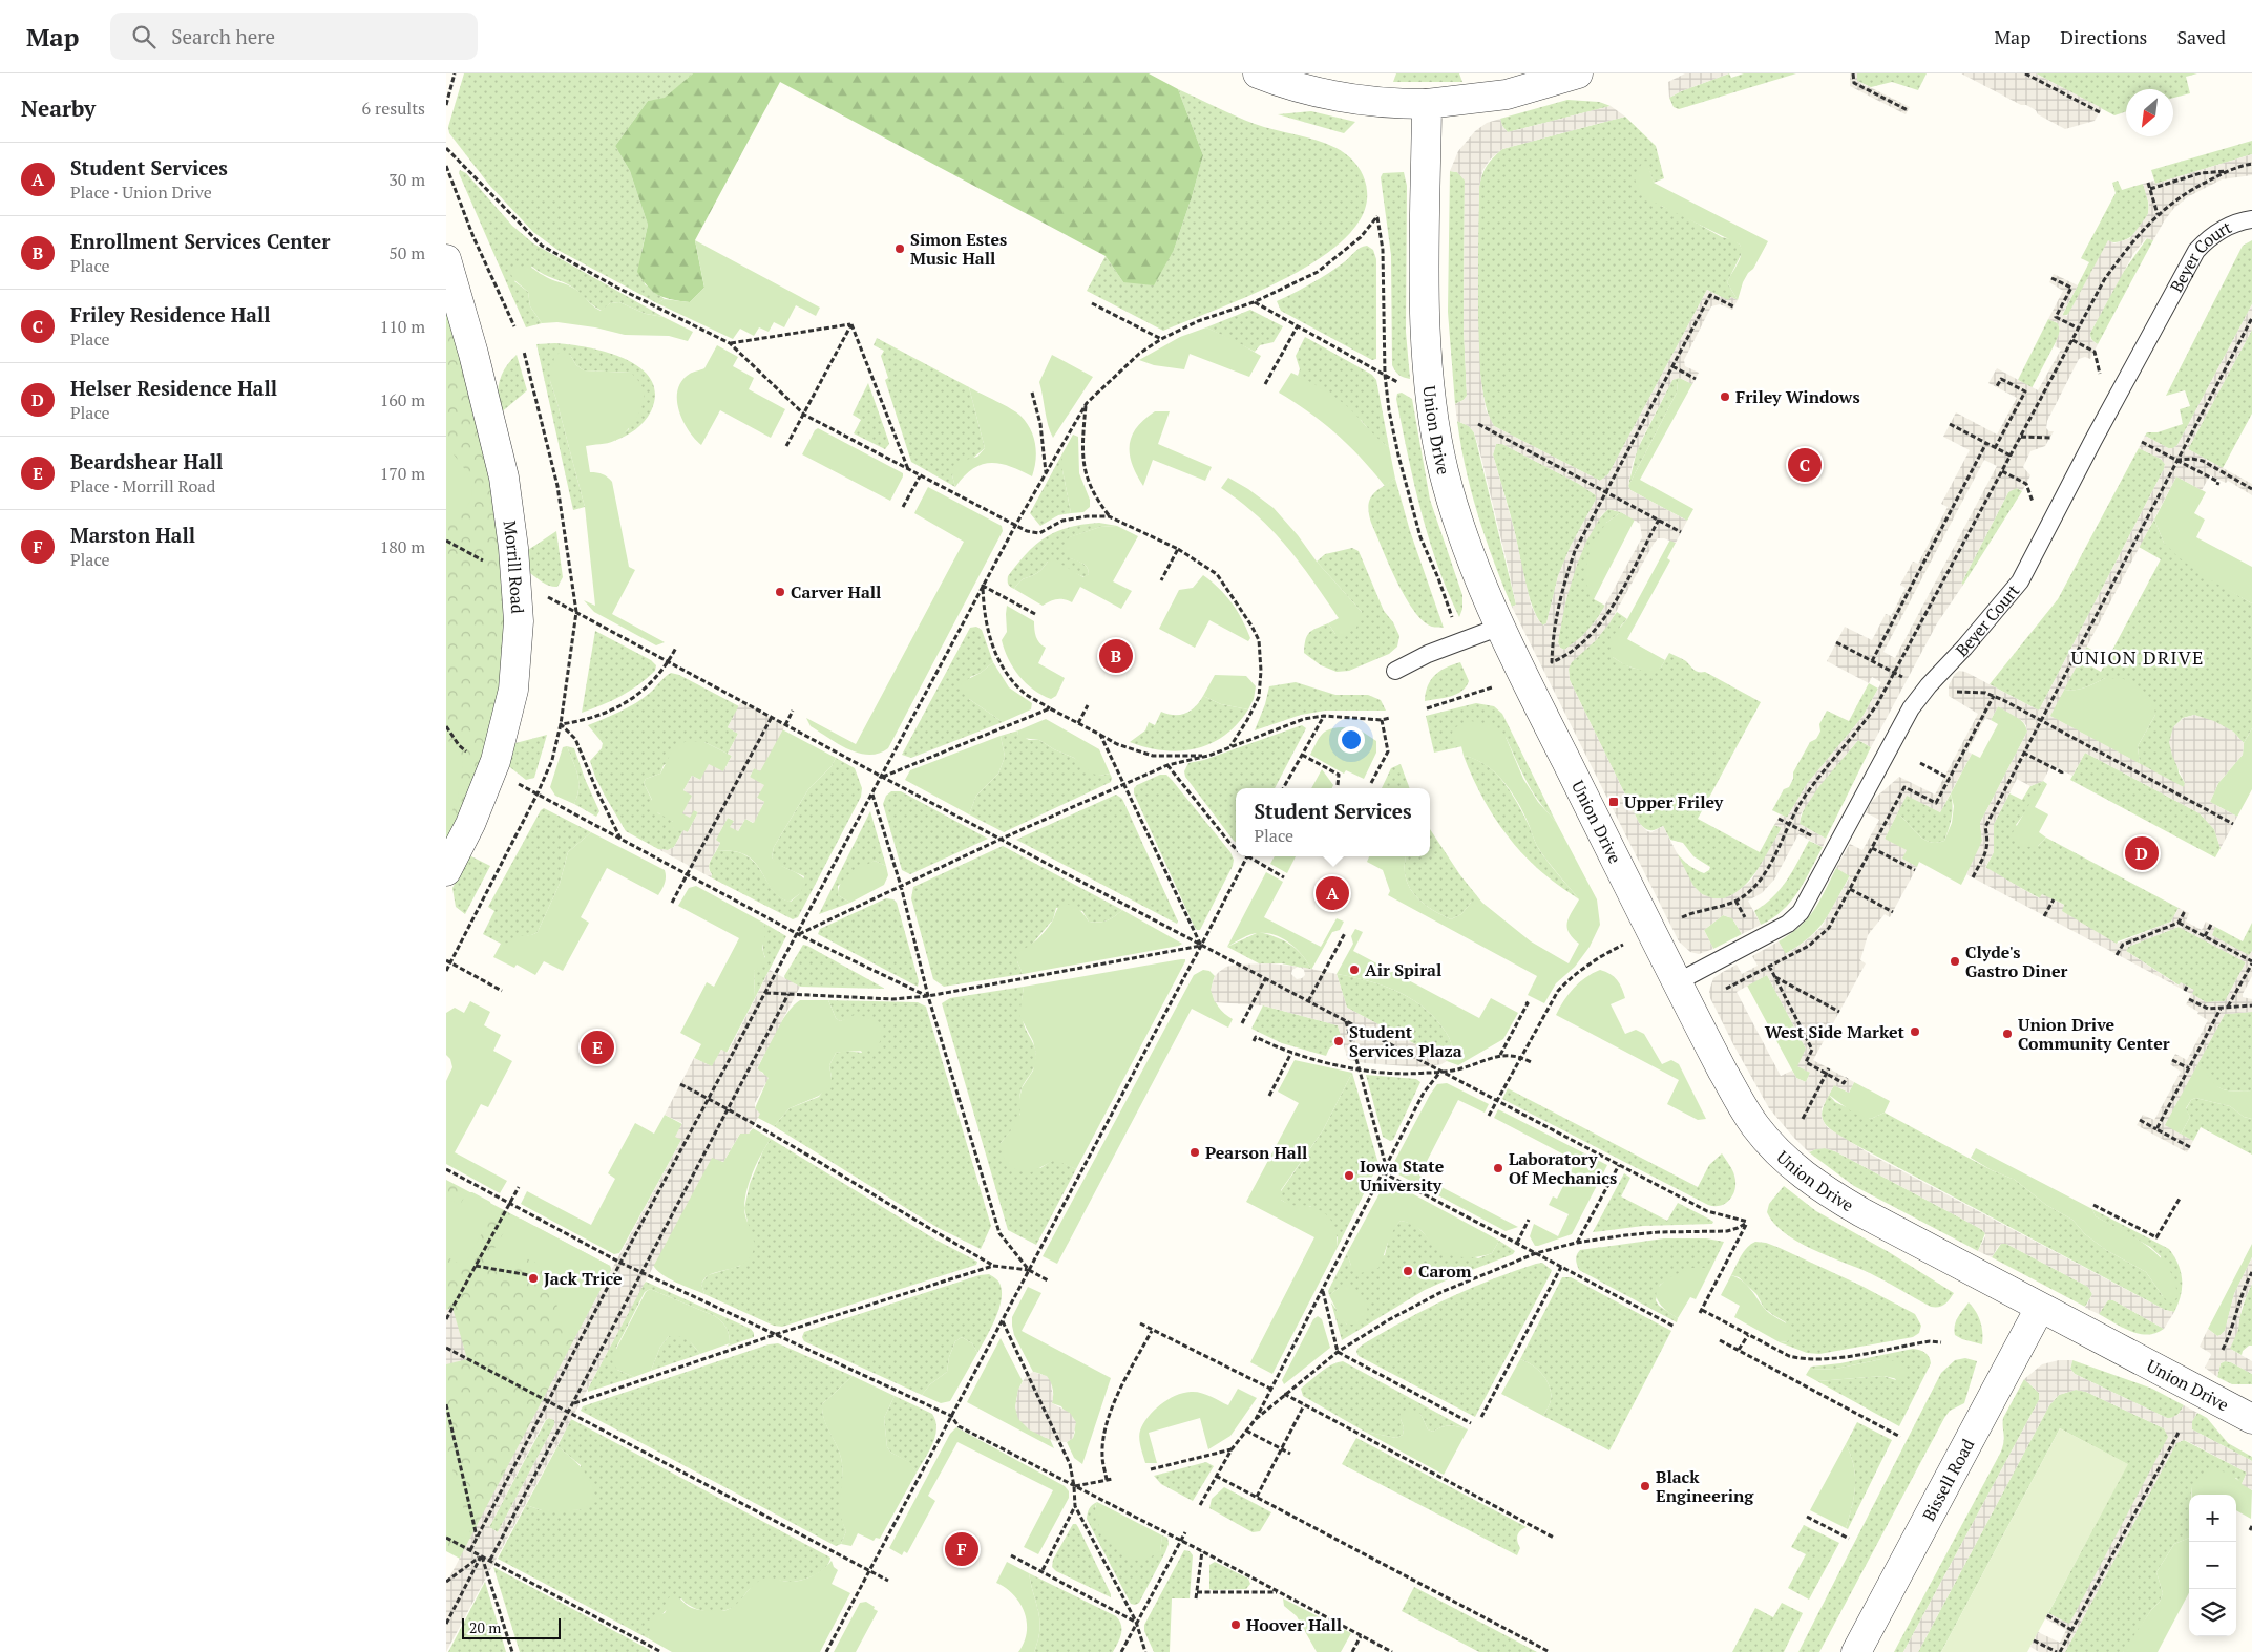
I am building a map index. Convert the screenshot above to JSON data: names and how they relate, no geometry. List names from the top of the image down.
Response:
{
  "streets": {
    "street": ["Union Drive", "Morrill Road", "Bissell Road"],
    "lane": ["Beyer Court"]
  },
  "crossings": [
    ["Beyer Court", "Union Drive"],
    ["Union Drive", "Bissell Road"]
  ],
  "districts": ["UNION DRIVE"],
  "places": {
    "other": [
      "Simon Estes Music Hall",
      "Friley Windows",
      "Carver Hall",
      "Clyde's Gastro Diner",
      "Air Spiral",
      "West Side Market",
      "Union Drive Community Center",
      "Student Services Plaza",
      "Pearson Hall",
      "Laboratory Of Mechanics",
      "Iowa State University",
      "Carom",
      "Jack Trice",
      "Black Engineering",
      "Hoover Hall"
    ],
    "transit": ["Upper Friley"]
  },
  "scale_bar": "20 m",
  "north": "bottom left",
  "page": {
    "header": "Map",
    "search": "Search here",
    "nav": ["Map", "Directions", "Saved"],
    "heading": ["Nearby", "6 results"],
    "list": [
      {
        "mark": "A",
        "name": "Student Services",
        "note": "Place · Union Drive",
        "value": "30 m"
      },
      {
        "mark": "B",
        "name": "Enrollment Services Center",
        "note": "Place",
        "value": "50 m"
      },
      {
        "mark": "C",
        "name": "Friley Residence Hall",
        "note": "Place",
        "value": "110 m"
      },
      {
        "mark": "D",
        "name": "Helser Residence Hall",
        "note": "Place",
        "value": "160 m"
      },
      {
        "mark": "E",
        "name": "Beardshear Hall",
        "note": "Place · Morrill Road",
        "value": "170 m"
      },
      {
        "mark": "F",
        "name": "Marston Hall",
        "note": "Place",
        "value": "180 m"
      }
    ],
    "pins": [
      "C",
      "B",
      "D",
      "A",
      "E",
      "F"
    ],
    "popup": ["Student Services", "Place"],
    "map_buttons": ["+", "−"],
    "scale": "20 m"
  }
}
